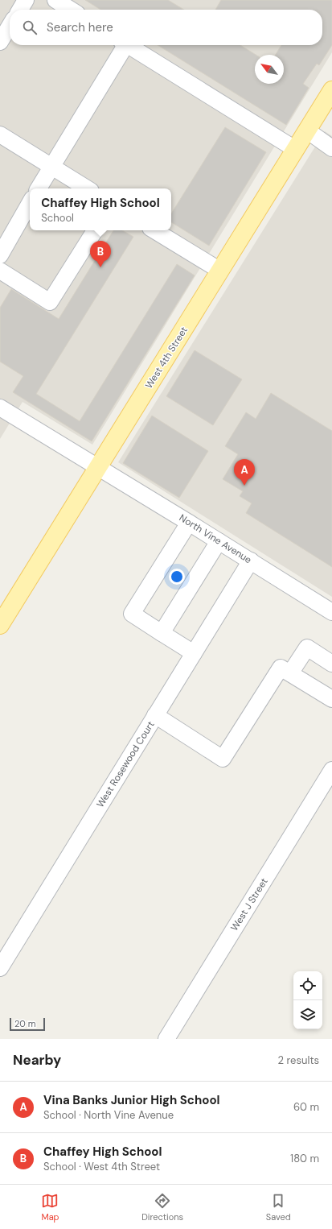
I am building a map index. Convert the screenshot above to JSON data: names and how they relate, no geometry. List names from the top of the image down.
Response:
{
  "streets": {
    "main road": ["West 4th Street"],
    "street": ["North Vine Avenue", "West Rosewood Court", "West J Street"]
  },
  "crossings": [
    ["West 4th Street", "North Vine Avenue"],
    ["North Vine Avenue", "West Rosewood Court"]
  ],
  "scale_bar": "20 m",
  "north": "top left",
  "page": {
    "search": "Search here",
    "popup": ["Chaffey High School", "School"],
    "pins": ["B", "A"],
    "scale": "20 m",
    "heading": ["Nearby", "2 results"],
    "list": [
      {
        "mark": "A",
        "name": "Vina Banks Junior High School",
        "note": "School · North Vine Avenue",
        "value": "60 m"
      },
      {
        "mark": "B",
        "name": "Chaffey High School",
        "note": "School · West 4th Street",
        "value": "180 m"
      }
    ],
    "nav": ["Map", "Directions", "Saved"]
  }
}
